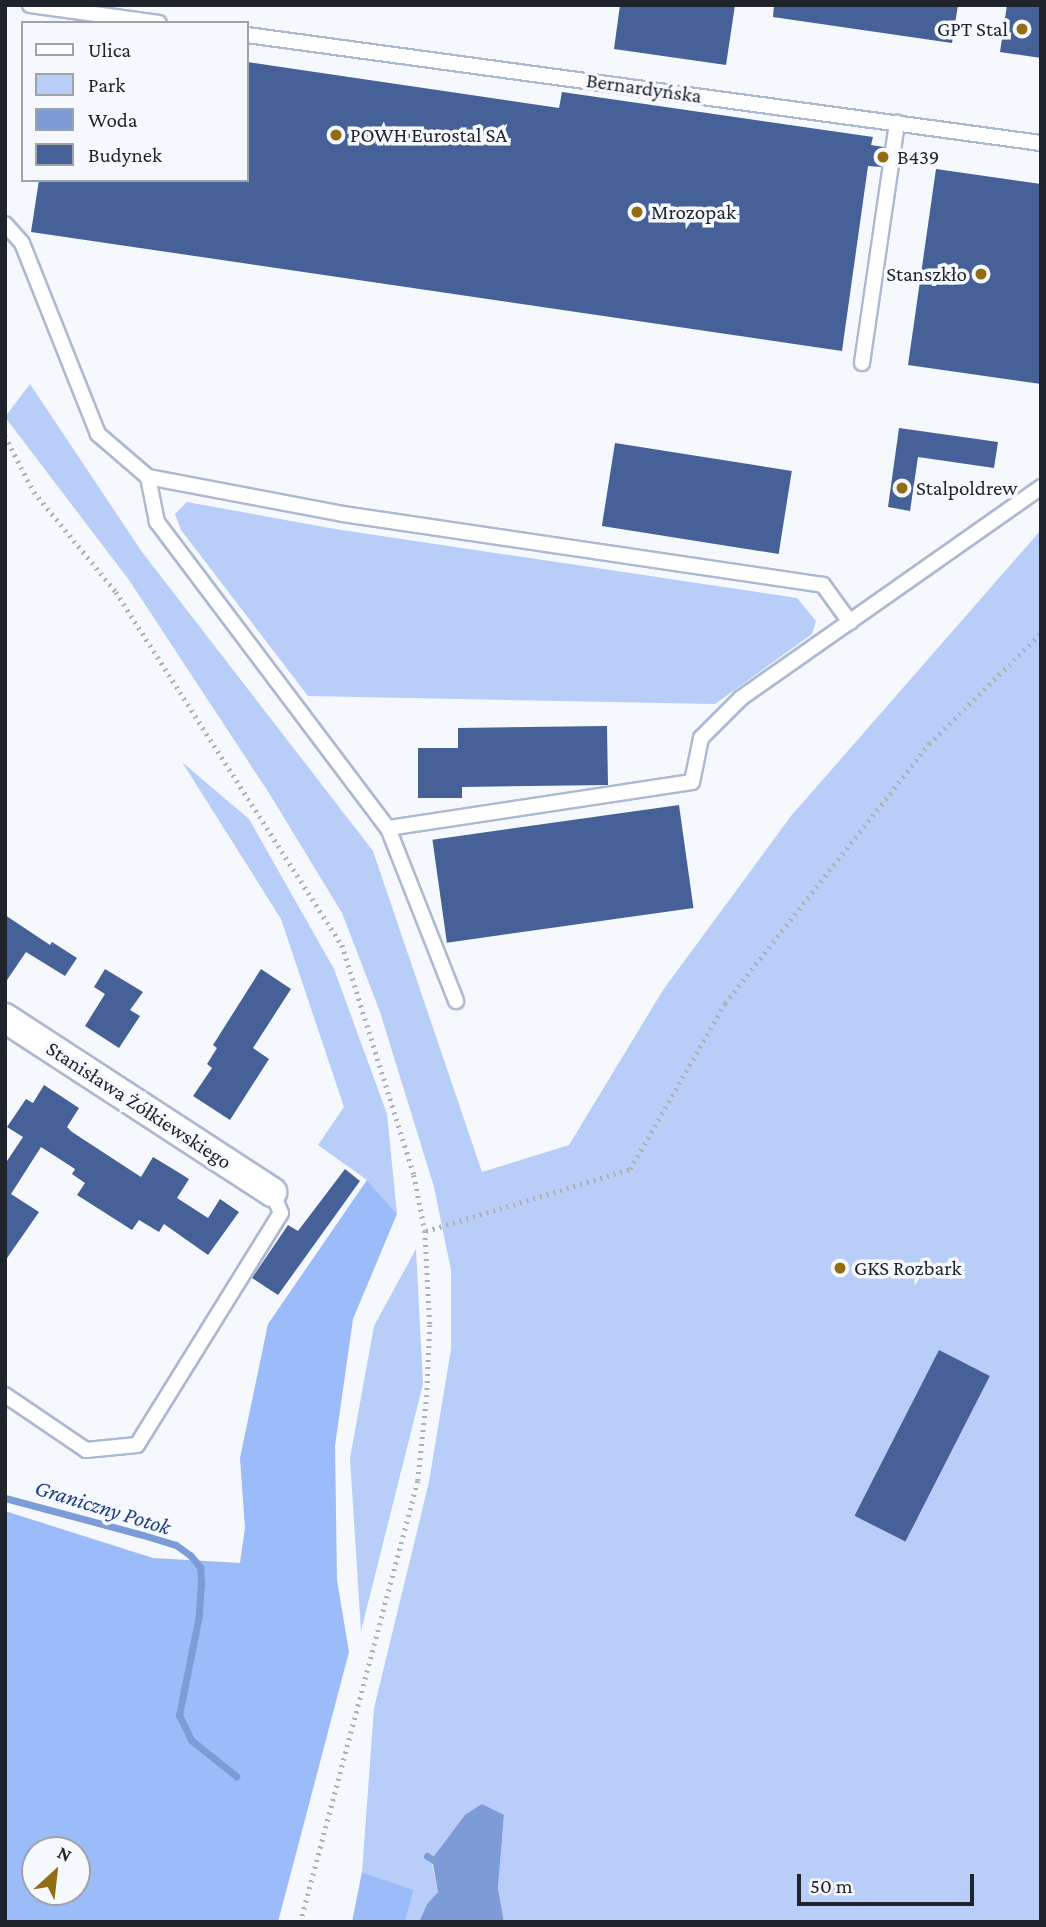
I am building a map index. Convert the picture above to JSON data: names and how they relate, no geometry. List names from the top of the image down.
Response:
{
  "streets": {
    "street": ["Stanisława Żółkiewskiego"],
    "lane": ["Bernardyńska"]
  },
  "water": ["Graniczny Potok"],
  "places": [
    "GPT Stal",
    "POWH Eurostal SA",
    "B439",
    "Mrozopak",
    "Stanszkło",
    "Stalpoldrew",
    "GKS Rozbark"
  ],
  "legend": [
    "Ulica",
    "Park",
    "Woda",
    "Budynek"
  ],
  "scale_bar": "50 m",
  "north": "top right"
}
